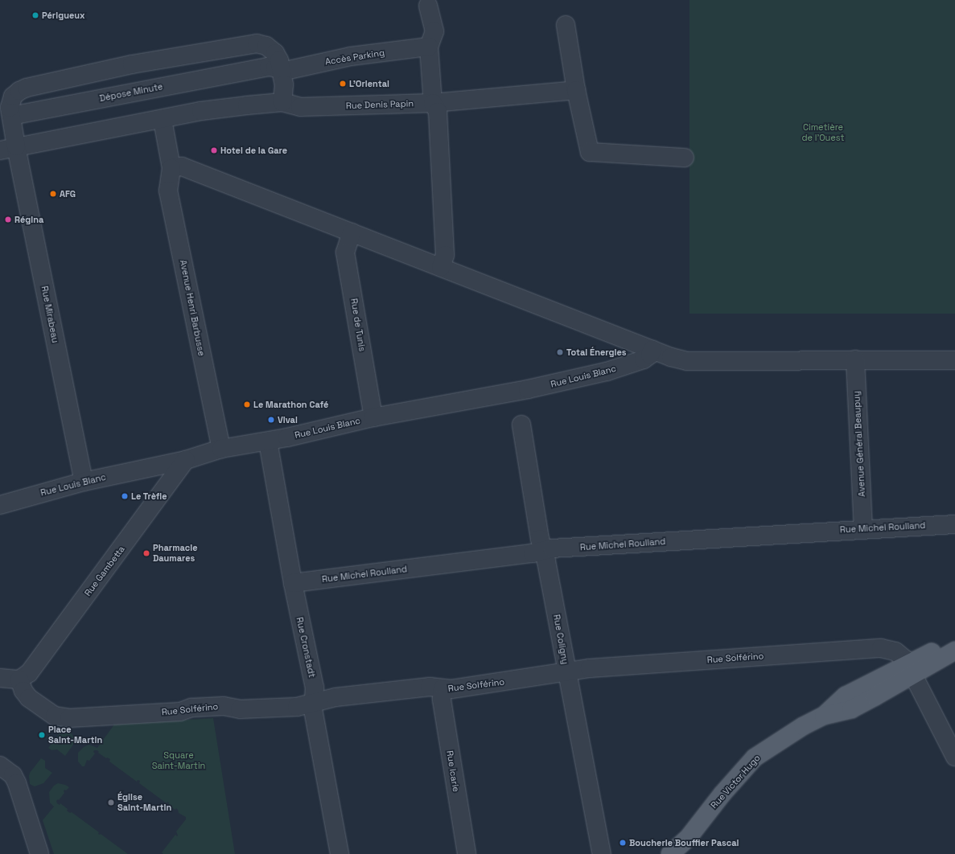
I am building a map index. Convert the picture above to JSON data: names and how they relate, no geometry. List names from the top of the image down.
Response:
{
  "streets": {
    "main road": ["Rue Victor Hugo"],
    "street": [
      "Accès Parking",
      "Dépose Minute",
      "Rue Denis Papin",
      "Avenue Henri Barbusse",
      "Rue Mirabeau",
      "Rue de Tunis",
      "Rue Louis Blanc",
      "Avenue Général Beaupuy",
      "Rue Michel Roulland",
      "Rue Gambetta",
      "Rue Coligny",
      "Rue Cronstadt",
      "Rue Solférino",
      "Rue Icarie"
    ]
  },
  "crossings": [
    ["Accès Parking", "Dépose Minute"],
    ["Rue Denis Papin", "Avenue Henri Barbusse"],
    ["Rue Denis Papin", "Rue Mirabeau"],
    ["Avenue Henri Barbusse", "Rue Louis Blanc"],
    ["Rue Mirabeau", "Rue Louis Blanc"],
    ["Rue de Tunis", "Rue Louis Blanc"],
    ["Rue Louis Blanc", "Rue Gambetta"],
    ["Rue Louis Blanc", "Rue Cronstadt"],
    ["Avenue Général Beaupuy", "Rue Michel Roulland"],
    ["Rue Michel Roulland", "Rue Coligny"],
    ["Rue Michel Roulland", "Rue Cronstadt"],
    ["Rue Gambetta", "Rue Solférino"],
    ["Rue Coligny", "Rue Solférino"],
    ["Rue Cronstadt", "Rue Solférino"],
    ["Rue Solférino", "Rue Icarie"],
    ["Rue Solférino", "Rue Victor Hugo"]
  ],
  "parks": ["Cimetière de l'Ouest", "Square Saint-Martin"],
  "places": [
    "Périgueux",
    "L'Oriental",
    "Hotel de la Gare",
    "AFG",
    "Régina",
    "Total Énergies",
    "Le Marathon Café",
    "Vival",
    "Le Trèfle",
    "Pharmacie Daumares",
    "Place Saint-Martin",
    "Église Saint-Martin",
    "Boucherie Bouffier Pascal"
  ]
}
